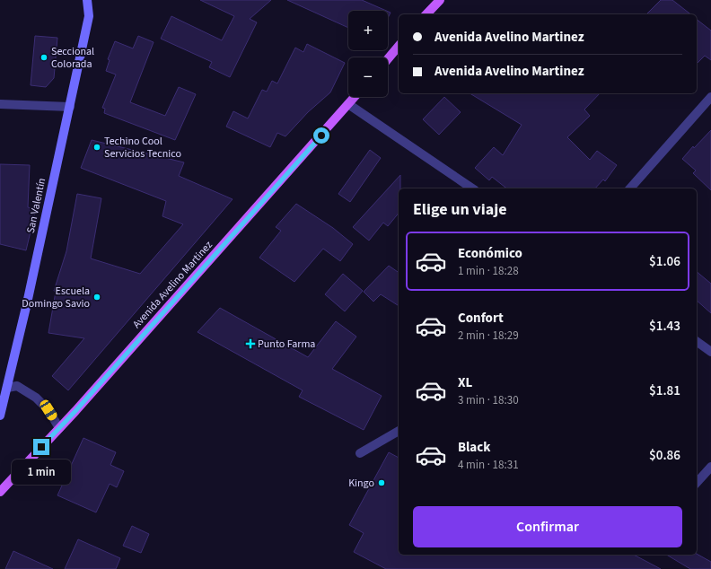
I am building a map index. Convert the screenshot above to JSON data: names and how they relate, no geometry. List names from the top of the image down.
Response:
{
  "streets": {
    "main road": ["San Valentín", "Avenida Avelino Martinez"]
  },
  "places": {
    "other": [
      "Seccional Colorada",
      "Techino Cool Servicios Tecnico",
      "Escuela Domingo Savio",
      "Kingo"
    ],
    "health": ["Punto Farma"]
  },
  "page": {
    "map_buttons": ["+", "−"],
    "banner": ["Avenida Avelino Martinez", "Avenida Avelino Martinez"],
    "heading": "Elige un viaje",
    "list": [
      {
        "name": "Económico",
        "note": "1 min · 18:28",
        "value": "$1.06"
      },
      {
        "name": "Confort",
        "note": "2 min · 18:29",
        "value": "$1.43"
      },
      {
        "name": "XL",
        "note": "3 min · 18:30",
        "value": "$1.81"
      },
      {
        "name": "Black",
        "note": "4 min · 18:31",
        "value": "$0.86"
      }
    ],
    "bubble": "1 min",
    "buttons": "Confirmar"
  }
}
